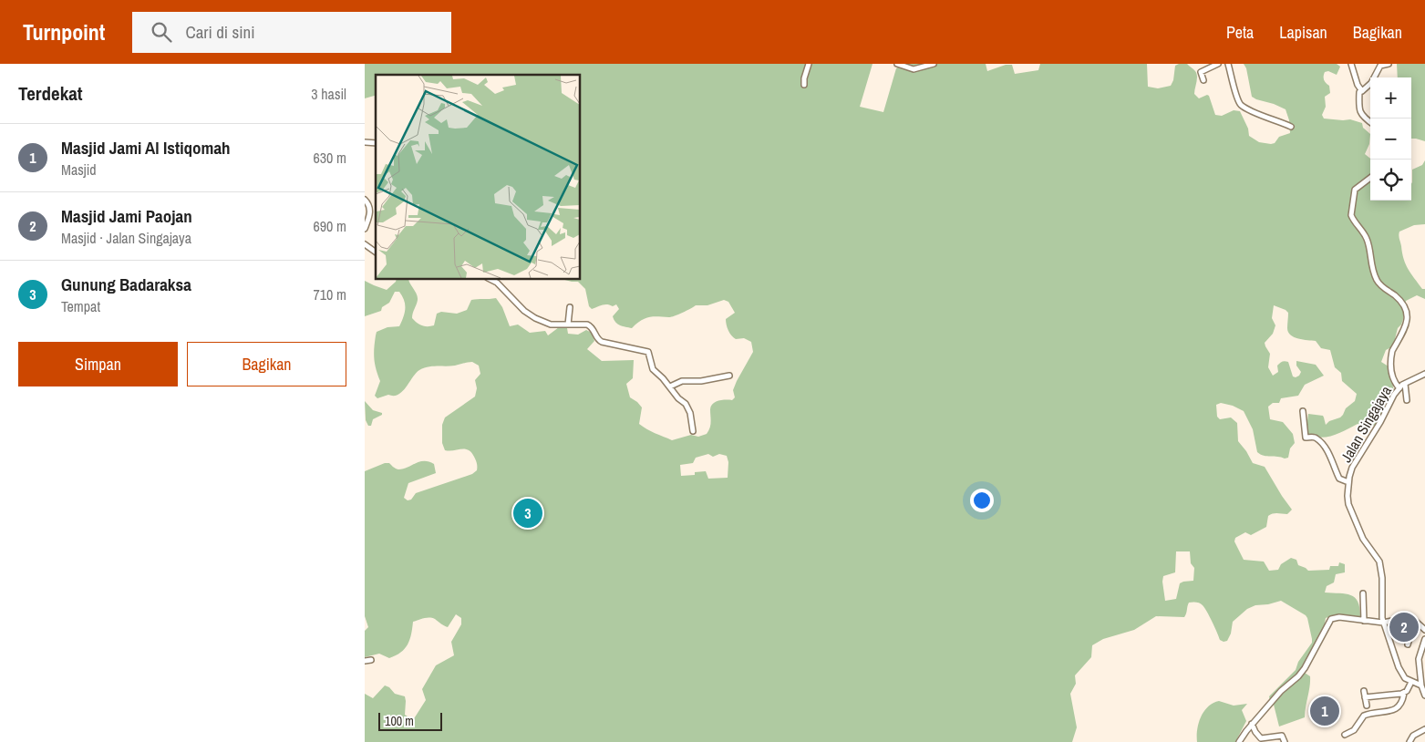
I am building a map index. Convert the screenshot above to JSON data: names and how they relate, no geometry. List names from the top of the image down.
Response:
{
  "streets": {
    "street": ["Jalan Singajaya"]
  },
  "scale_bar": "100 m",
  "page": {
    "header": "Turnpoint",
    "search": "Cari di sini",
    "nav": ["Peta", "Lapisan", "Bagikan"],
    "heading": ["Terdekat", "3 hasil"],
    "map_buttons": ["+", "−"],
    "list": [
      {
        "mark": "1",
        "name": "Masjid Jami Al Istiqomah",
        "note": "Masjid",
        "value": "630 m"
      },
      {
        "mark": "2",
        "name": "Masjid Jami Paojan",
        "note": "Masjid · Jalan Singajaya",
        "value": "690 m"
      },
      {
        "mark": "3",
        "name": "Gunung Badaraksa",
        "note": "Tempat",
        "value": "710 m"
      }
    ],
    "buttons": ["Simpan", "Bagikan"],
    "pins": ["3", "2", "1"],
    "scale": "100 m"
  }
}
